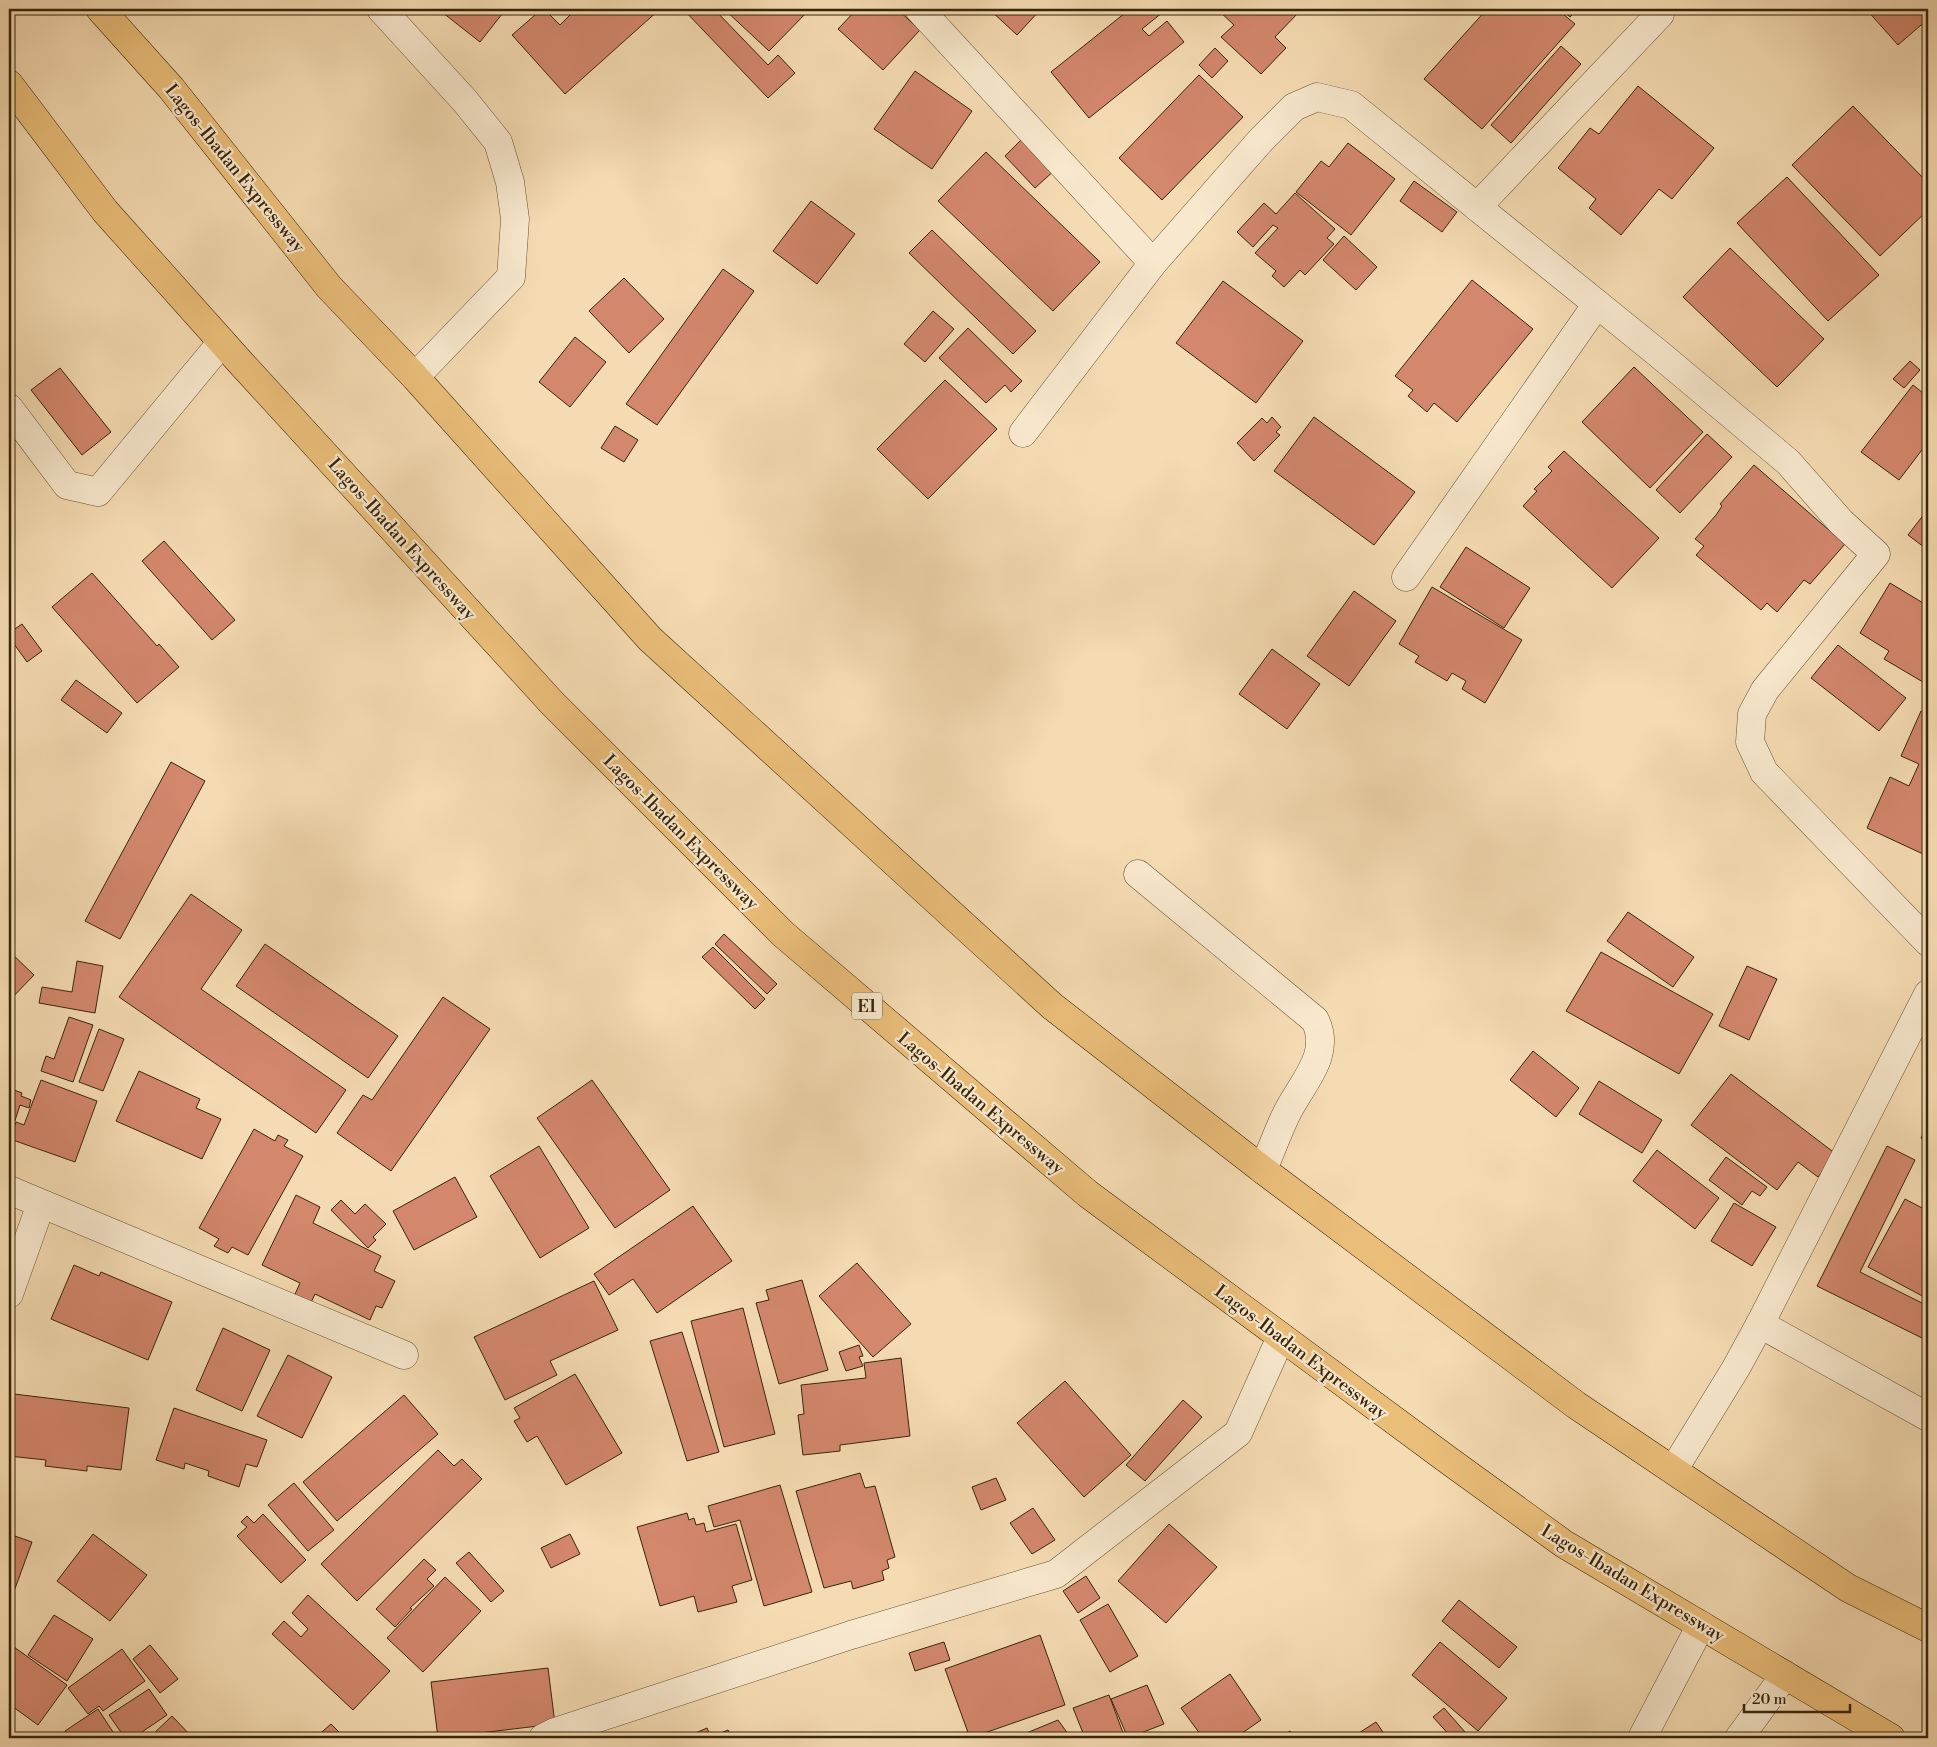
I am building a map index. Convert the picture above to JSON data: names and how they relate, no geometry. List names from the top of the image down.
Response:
{
  "streets": {
    "highway": ["Lagos-Ibadan Expressway", "E1"]
  },
  "scale_bar": "20 m"
}
